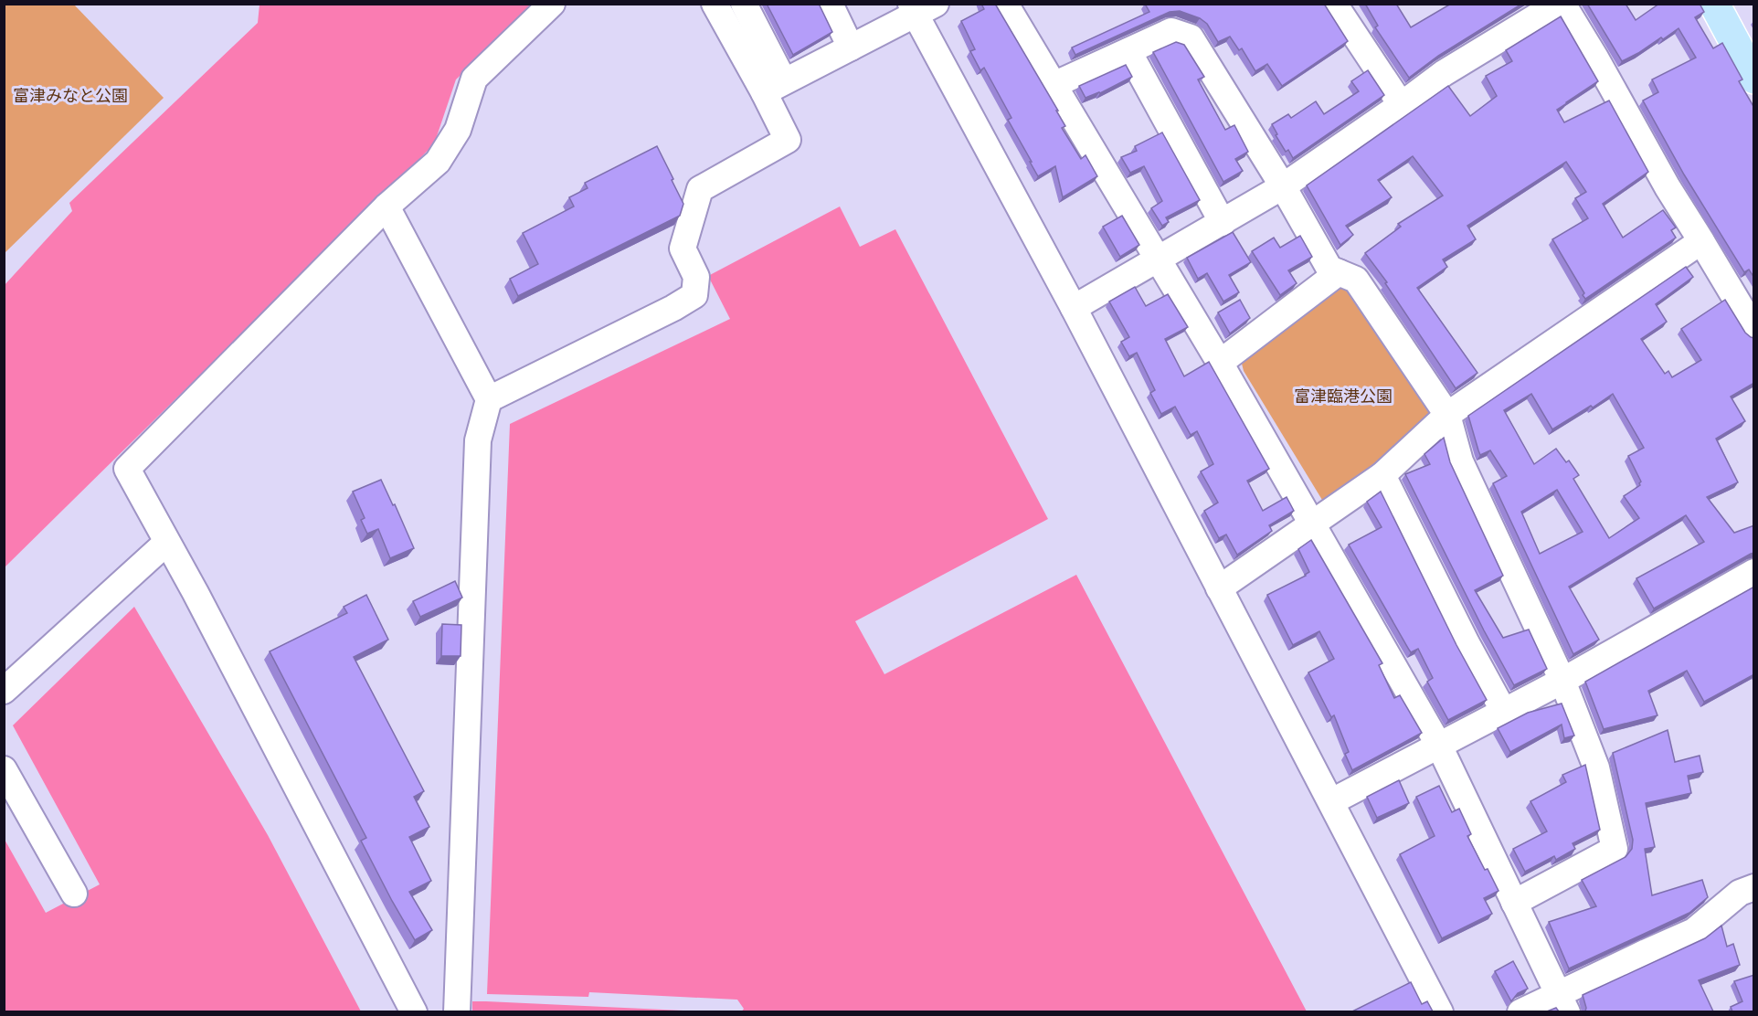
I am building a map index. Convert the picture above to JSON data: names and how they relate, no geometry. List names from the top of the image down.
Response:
{
  "parks": ["富津みなと公園", "富津臨港公園"]
}
